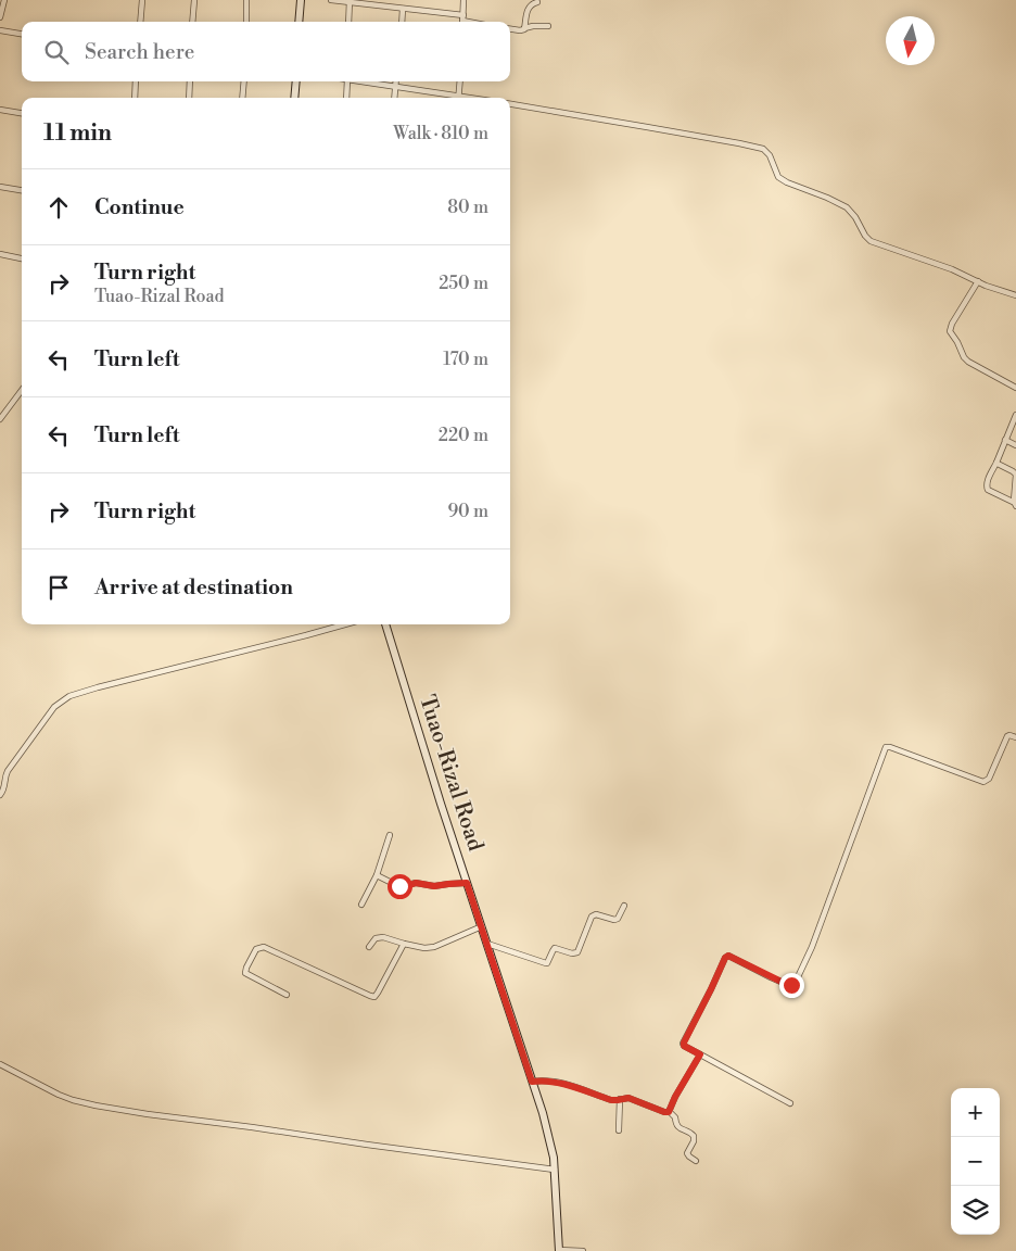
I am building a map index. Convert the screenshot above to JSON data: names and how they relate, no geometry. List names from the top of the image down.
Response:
{
  "streets": {
    "main road": ["Tuao-Rizal Road"]
  },
  "north": "bottom",
  "page": {
    "search": "Search here",
    "heading": ["11 min", "Walk · 810 m"],
    "list": [
      ["Continue", "80 m"],
      ["Turn right", "Tuao-Rizal Road", "250 m"],
      ["Turn left", "170 m"],
      ["Turn left", "220 m"],
      ["Turn right", "90 m"],
      "Arrive at destination"
    ],
    "map_buttons": ["+", "−"]
  }
}
